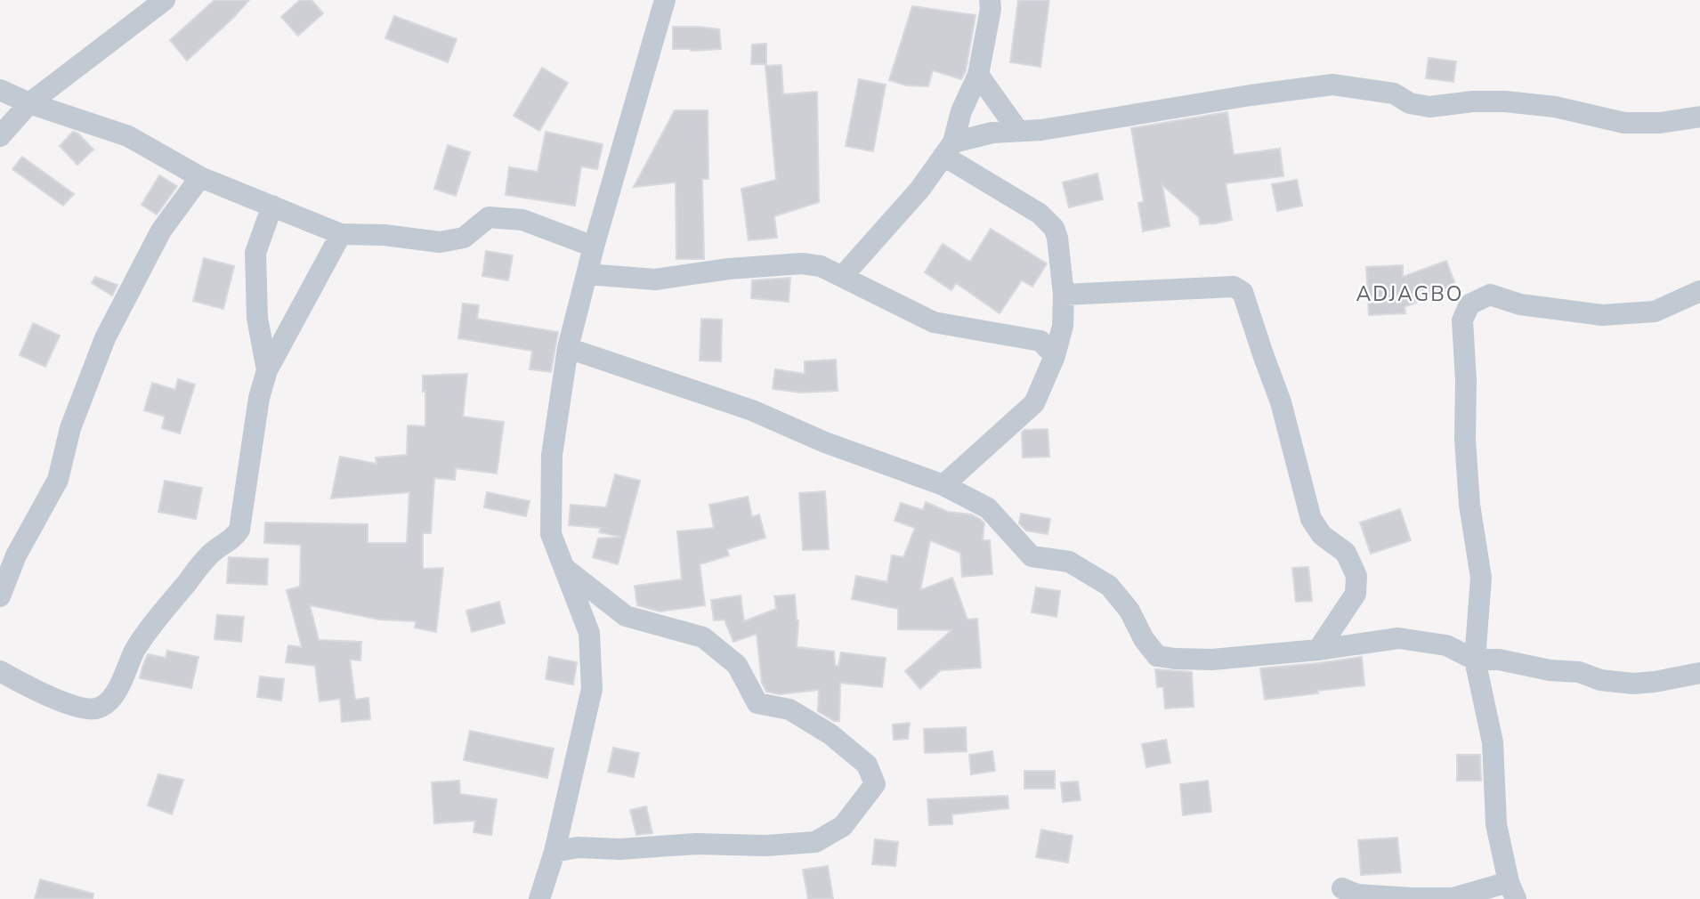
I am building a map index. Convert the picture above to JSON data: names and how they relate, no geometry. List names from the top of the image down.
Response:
{
  "districts": ["ADJAGBO"]
}
